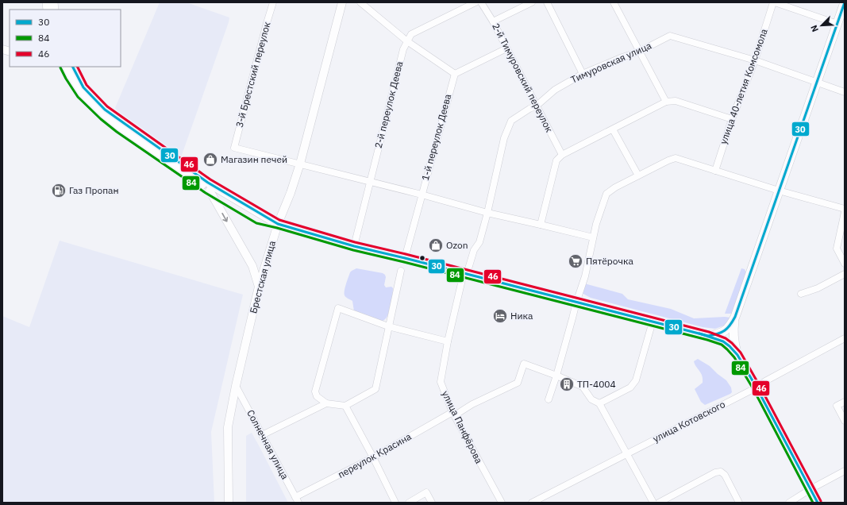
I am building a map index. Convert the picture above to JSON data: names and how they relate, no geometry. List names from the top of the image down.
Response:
{
  "streets": {
    "street": [
      "Тимуровская улица",
      "3-й Брестский переулок",
      "2-й Тимуровский переулок",
      "улица 40-летия Комсомола",
      "2-й переулок Деева",
      "1-й переулок Деева",
      "Брестская улица",
      "улица Котовского",
      "улица Панфёрова",
      "Солнечная улица",
      "переулок Красина"
    ]
  },
  "crossings": [
    ["Тимуровская улица", "2-й Тимуровский переулок"],
    ["Тимуровская улица", "улица 40-летия Комсомола"],
    ["Тимуровская улица", "улица Панфёрова"],
    ["3-й Брестский переулок", "Брестская улица"],
    ["Брестская улица", "Солнечная улица"],
    ["улица Панфёрова", "переулок Красина"],
    ["Солнечная улица", "переулок Красина"]
  ],
  "places": {
    "shop": ["Магазин печей", "Ozon"],
    "fuel station": ["Газ Пропан"],
    "supermarket": ["Пятёрочка"],
    "hotel": ["Ника"],
    "building": ["ТП-4004"]
  },
  "lines": ["transit line 30", "transit line 46", "transit line 84"],
  "legend": ["30", "84", "46"],
  "north": "bottom left"
}
